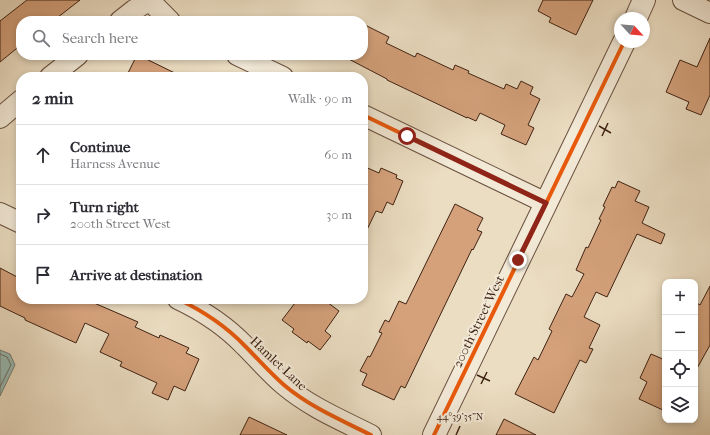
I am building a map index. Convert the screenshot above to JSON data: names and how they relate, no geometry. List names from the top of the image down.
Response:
{
  "streets": {
    "street": ["200th Street West", "Hamlet Lane"]
  },
  "north": "bottom right",
  "page": {
    "search": "Search here",
    "heading": ["2 min", "Walk · 90 m"],
    "list": [
      ["Continue", "Harness Avenue", "60 m"],
      ["Turn right", "200th Street West", "30 m"],
      "Arrive at destination"
    ],
    "map_buttons": ["+", "−"]
  },
  "coordinates": ["44°39'35\"N"]
}
